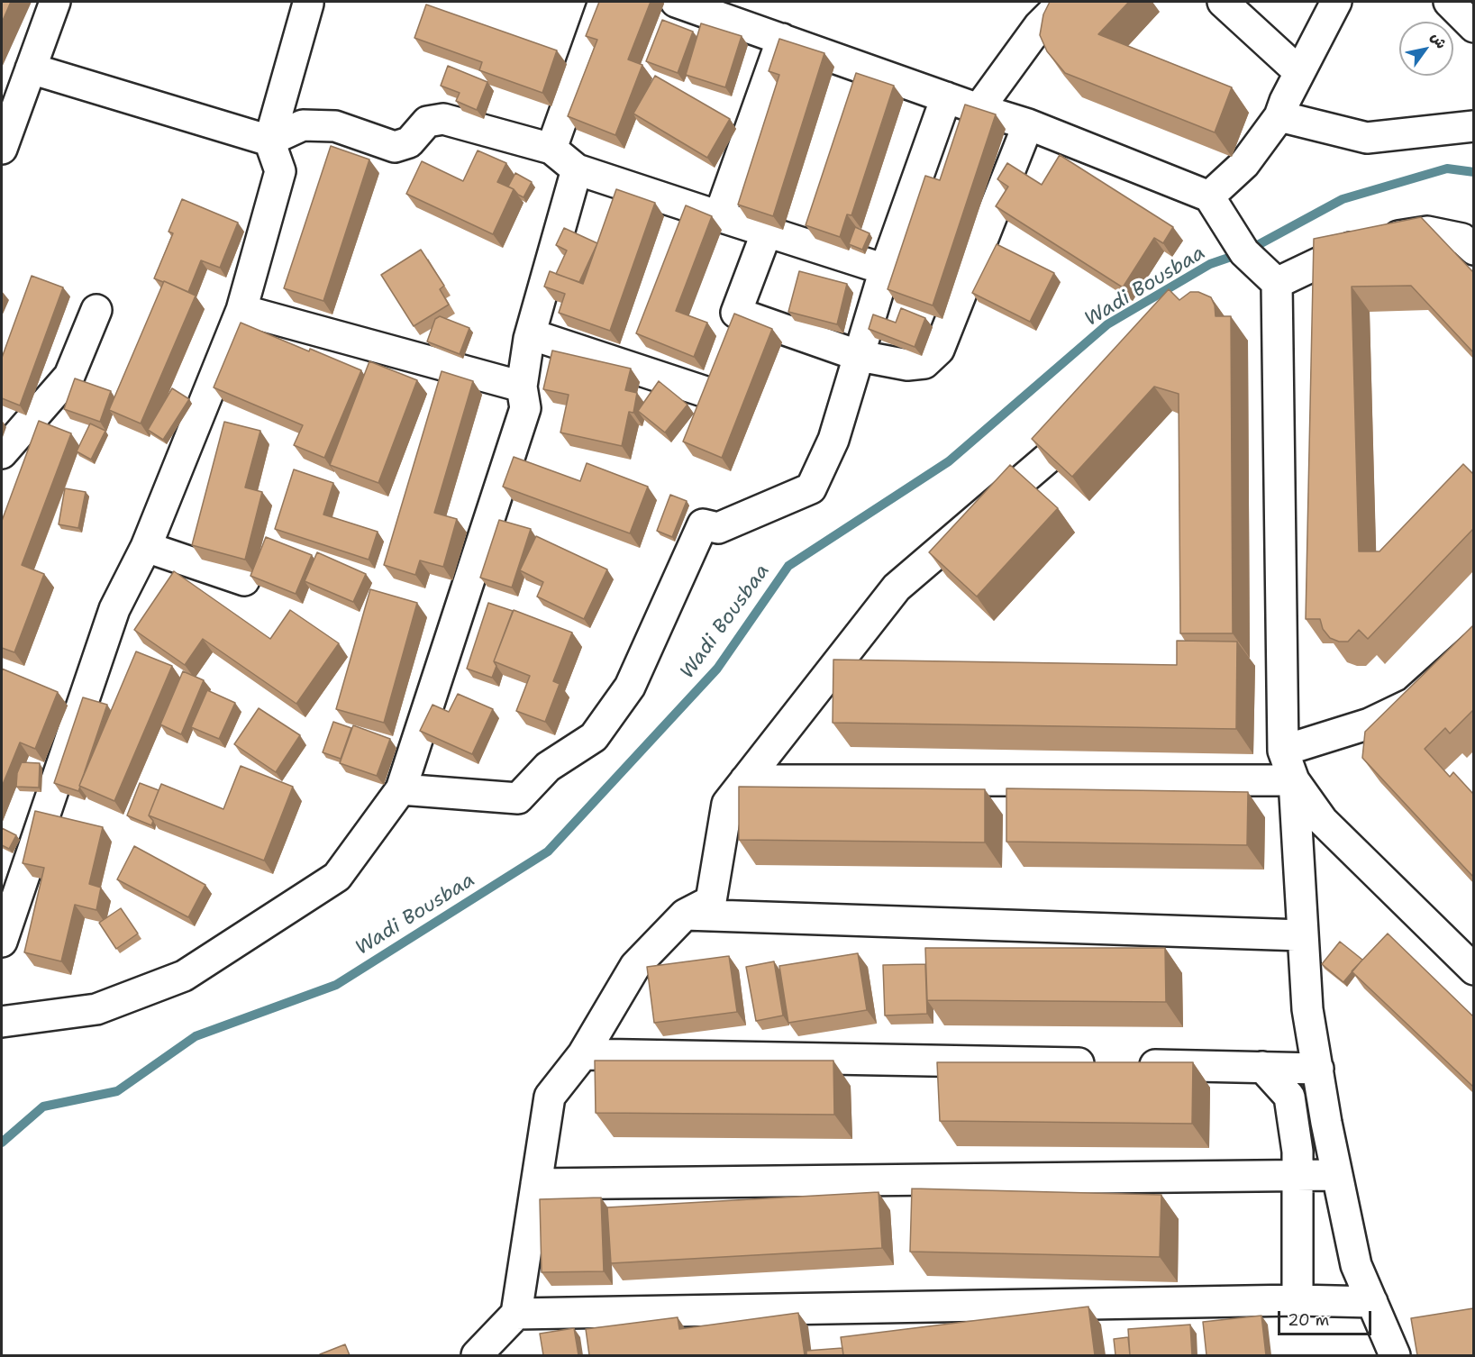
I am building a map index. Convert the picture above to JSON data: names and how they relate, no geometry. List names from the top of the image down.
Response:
{
  "water": ["Wadi Bousbaa"],
  "scale_bar": "20 m",
  "north": "top right"
}
